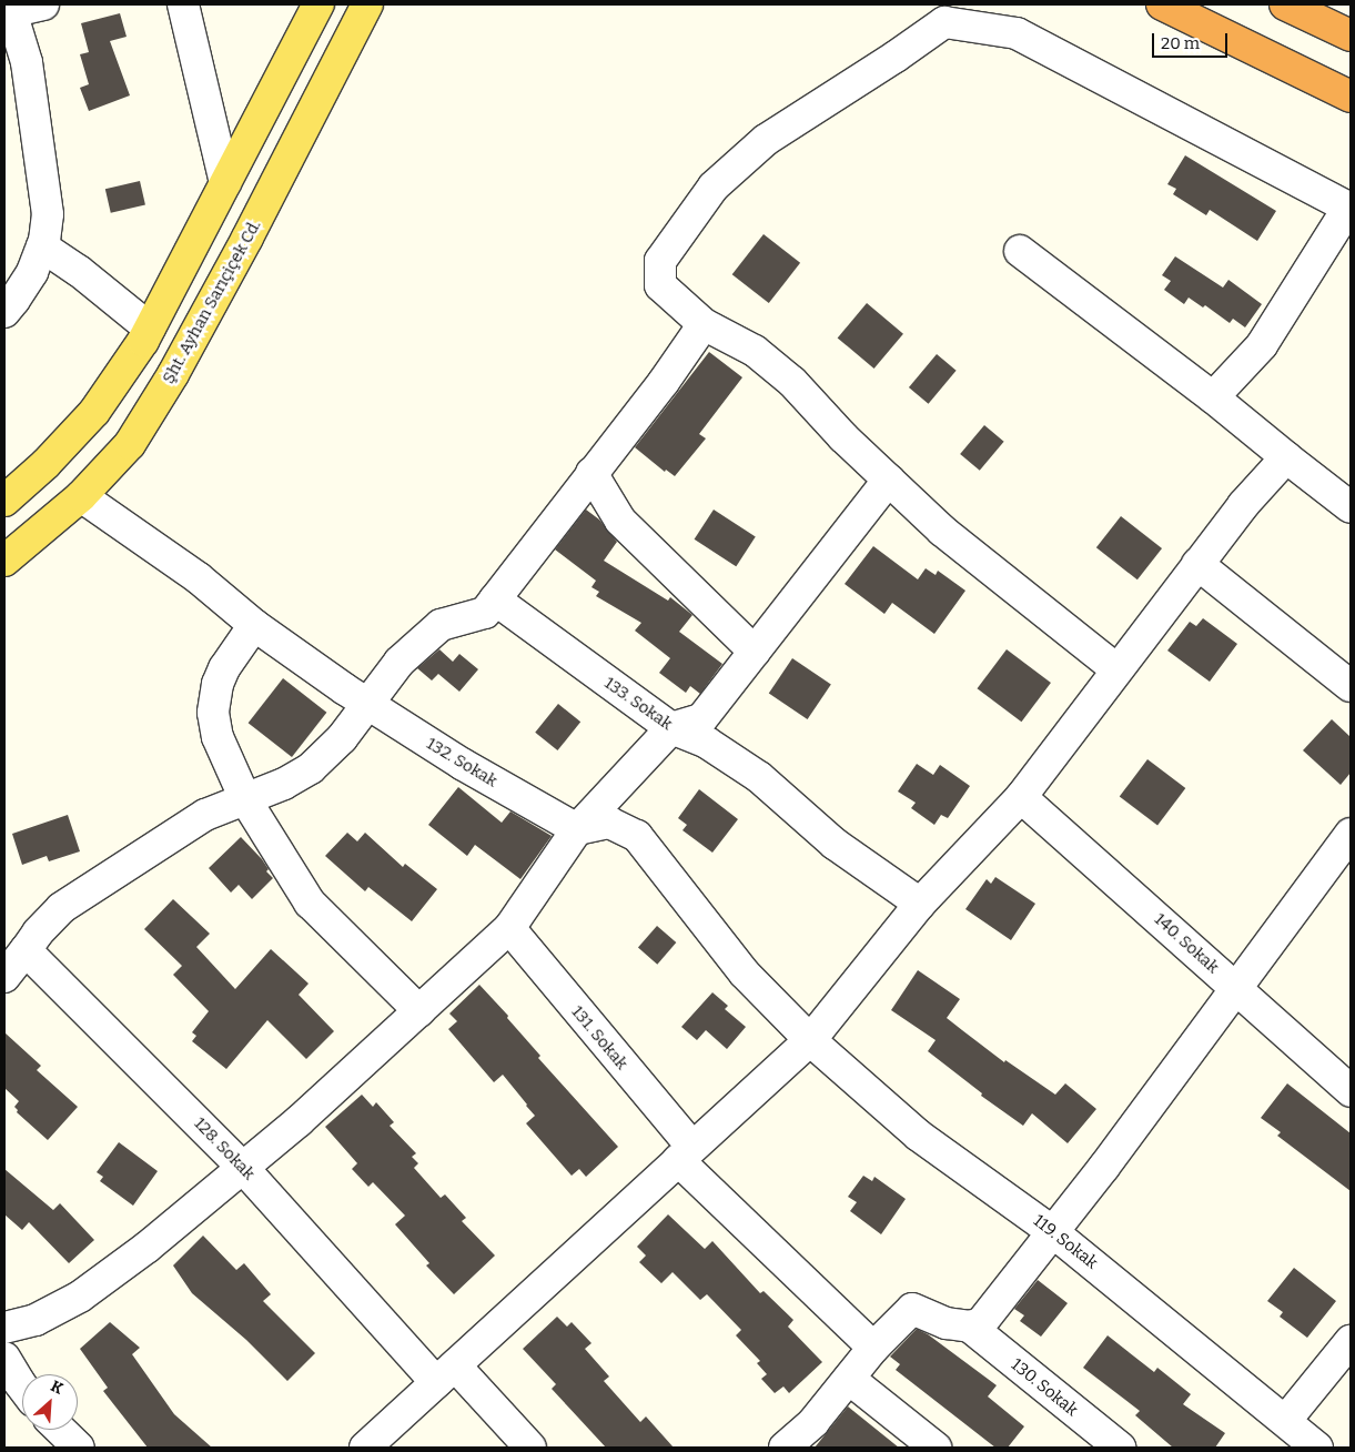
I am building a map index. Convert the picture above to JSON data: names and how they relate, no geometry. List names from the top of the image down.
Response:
{
  "streets": {
    "main road": ["Şht. Ayhan Sarıçiçek Cd."],
    "street": [
      "133. Sokak",
      "132. Sokak",
      "140. Sokak",
      "131. Sokak",
      "128. Sokak",
      "119. Sokak",
      "130. Sokak"
    ]
  },
  "crossings": [
    ["Şht. Ayhan Sarıçiçek Cd.", "132. Sokak"]
  ],
  "scale_bar": "20 m",
  "north": "top right"
}
